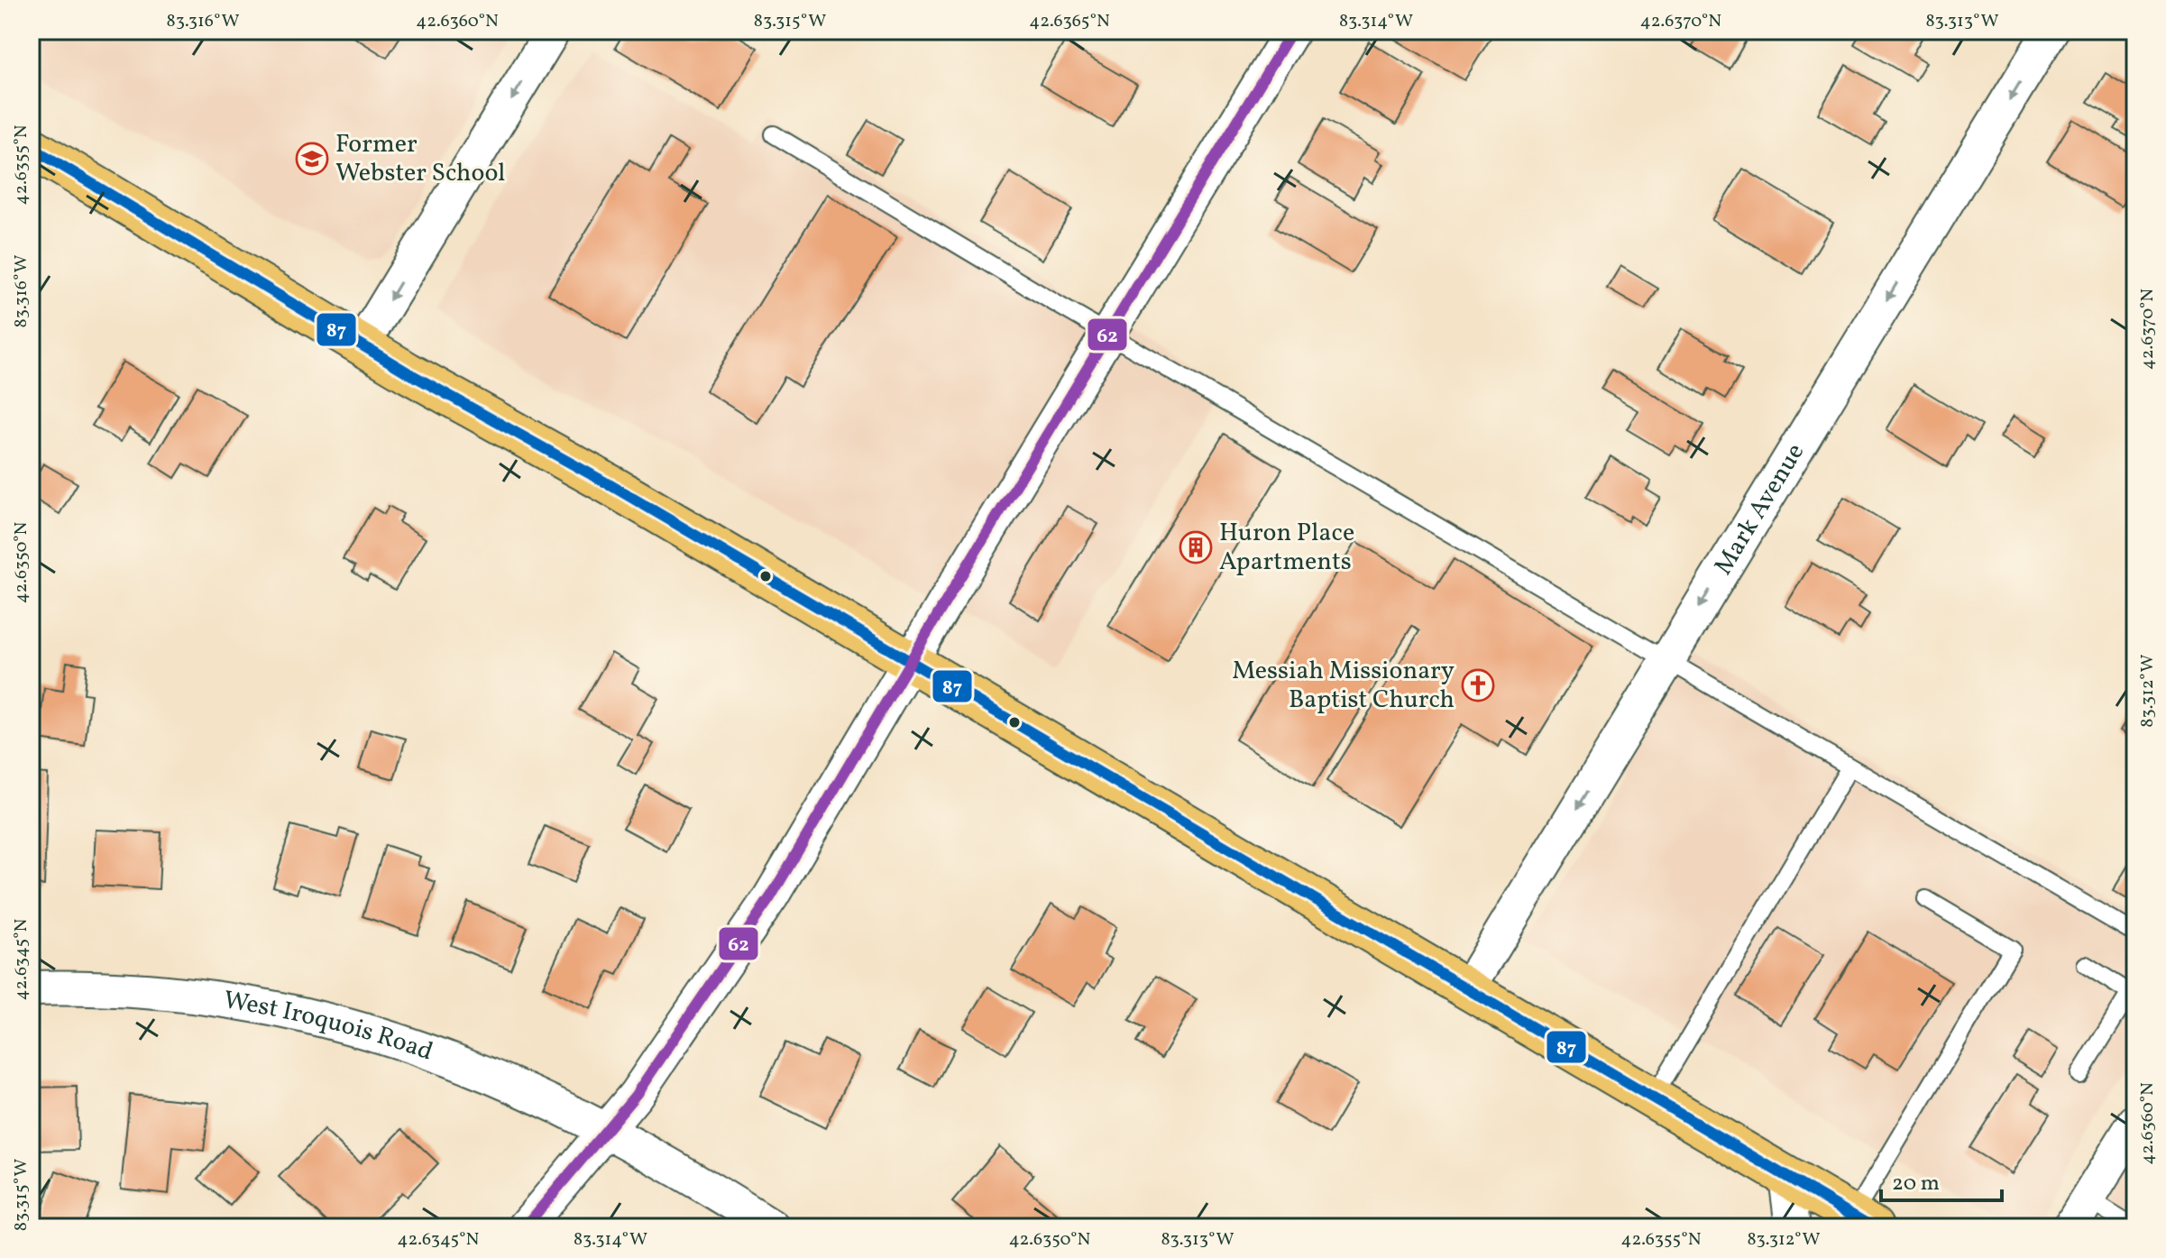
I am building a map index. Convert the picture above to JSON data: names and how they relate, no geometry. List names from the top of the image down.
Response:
{
  "streets": {
    "street": ["Mark Avenue", "West Iroquois Road"]
  },
  "one_way": ["Mark Avenue"],
  "places": {
    "school or university": ["Former Webster School"],
    "building": ["Huron Place Apartments"],
    "church": ["Messiah Missionary Baptist Church"]
  },
  "lines": ["transit line 62", "transit line 87"],
  "scale_bar": "20 m",
  "coordinates": [
    "83.316°W",
    "42.6360°N",
    "83.315°W",
    "42.6365°N",
    "83.314°W",
    "42.6370°N",
    "83.313°W",
    "42.6355°N",
    "42.6350°N",
    "83.312°W",
    "42.6345°N"
  ]
}
